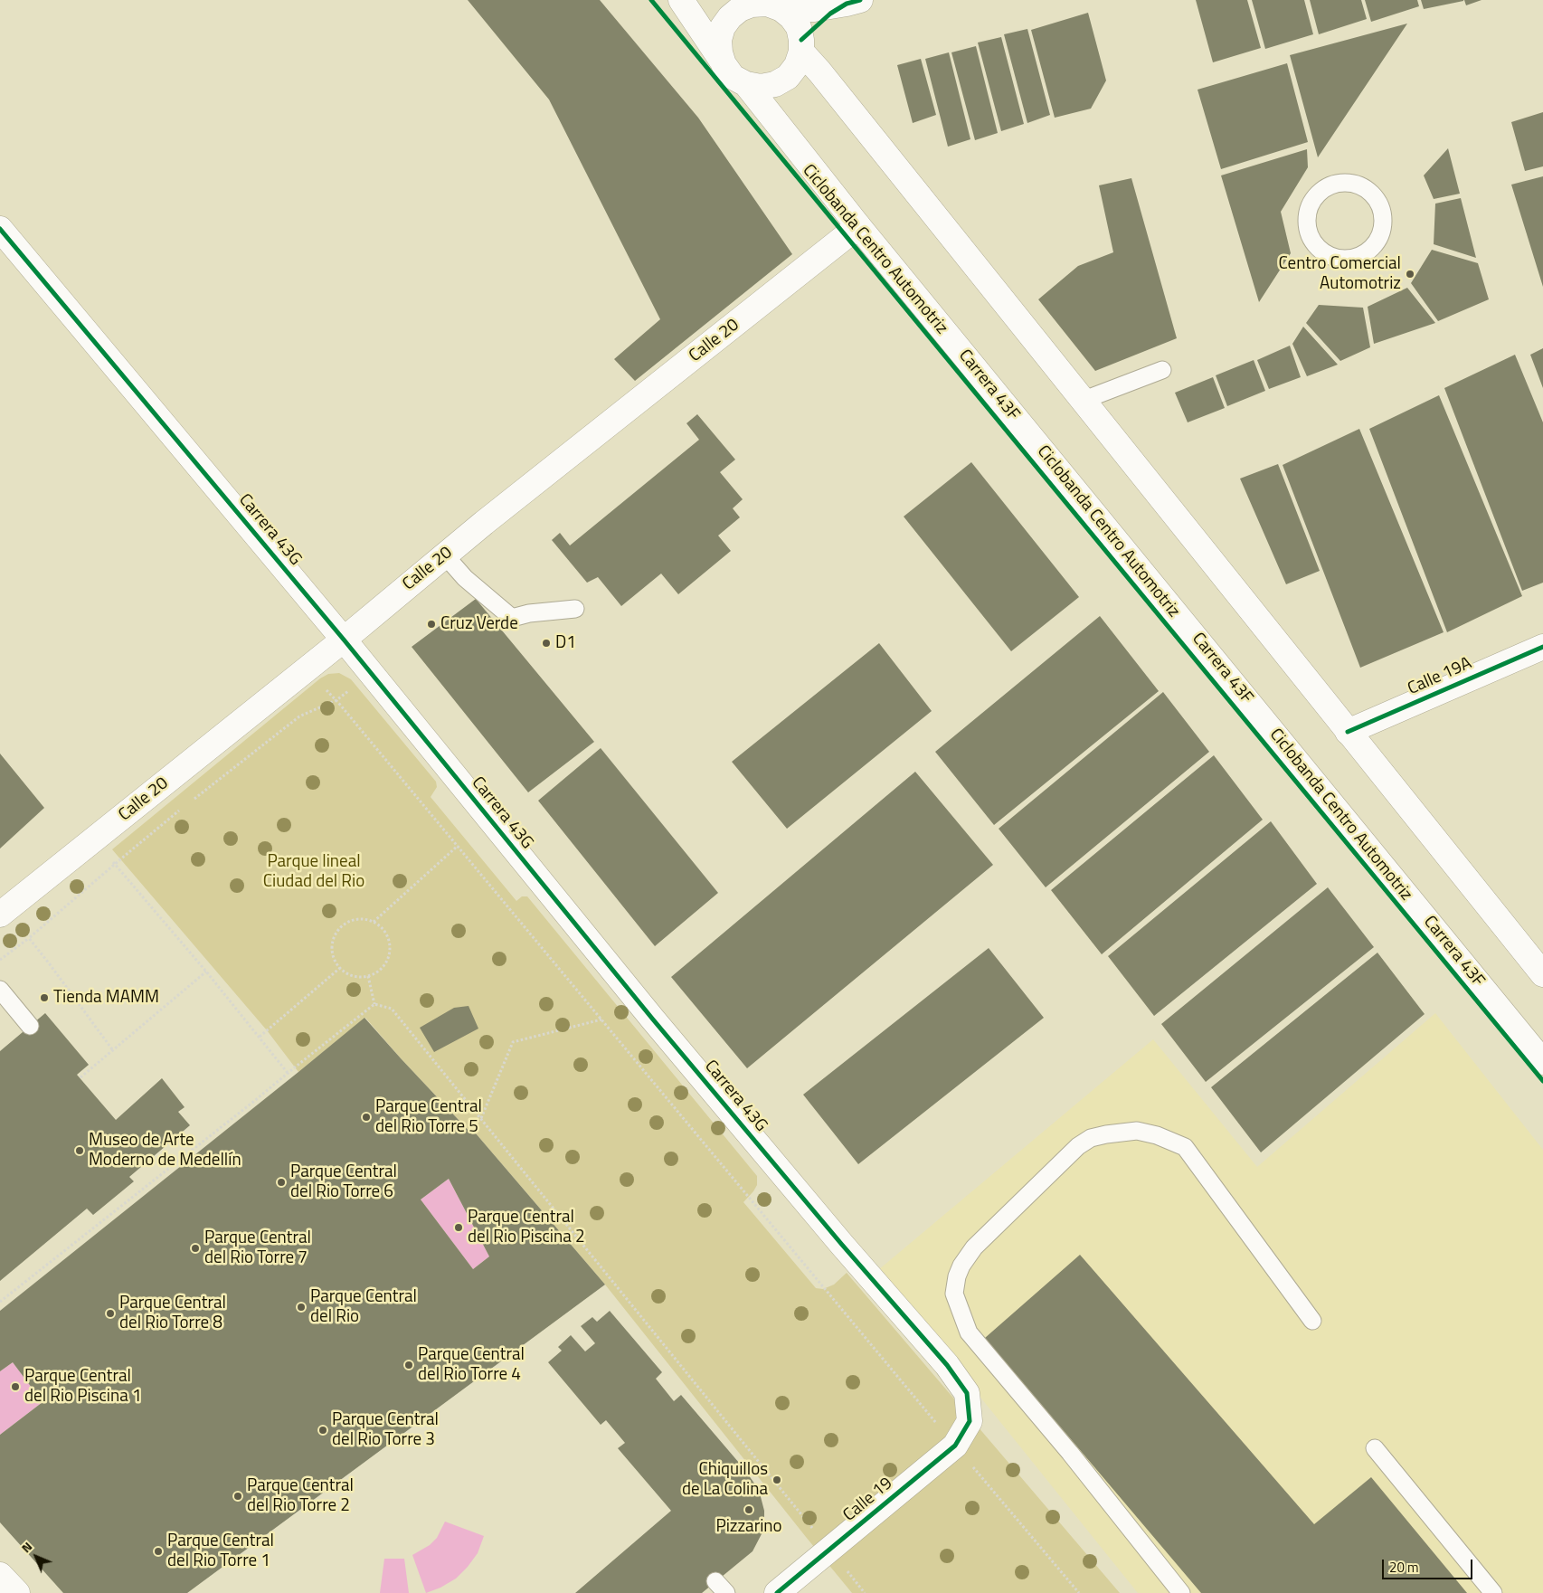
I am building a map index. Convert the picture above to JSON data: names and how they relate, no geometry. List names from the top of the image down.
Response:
{
  "streets": {
    "street": [
      "Calle 20",
      "Carrera 43F",
      "Carrera 43G",
      "Calle 19A",
      "Calle 19"
    ],
    "cycle path": ["Ciclobanda Centro Automotriz"]
  },
  "crossings": [
    ["Calle 20", "Carrera 43F"],
    ["Calle 20", "Carrera 43G"],
    ["Carrera 43G", "Calle 19"]
  ],
  "parks": ["Parque lineal Ciudad del Rio"],
  "places": [
    "Centro Comercial Automotriz",
    "Cruz Verde",
    "D1",
    "Tienda MAMM",
    "Parque Central del Rio Torre 5",
    "Museo de Arte Moderno de Medellín",
    "Parque Central del Rio Torre 6",
    "Parque Central del Rio Piscina 2",
    "Parque Central del Rio Torre 7",
    "Parque Central del Rio",
    "Parque Central del Rio Torre 8",
    "Parque Central del Rio Torre 4",
    "Parque Central del Rio Piscina 1",
    "Parque Central del Rio Torre 3",
    "Chiquillos de La Colina",
    "Parque Central del Rio Torre 2",
    "Pizzarino",
    "Parque Central del Rio Torre 1"
  ],
  "scale_bar": "20 m",
  "north": "top left"
}
